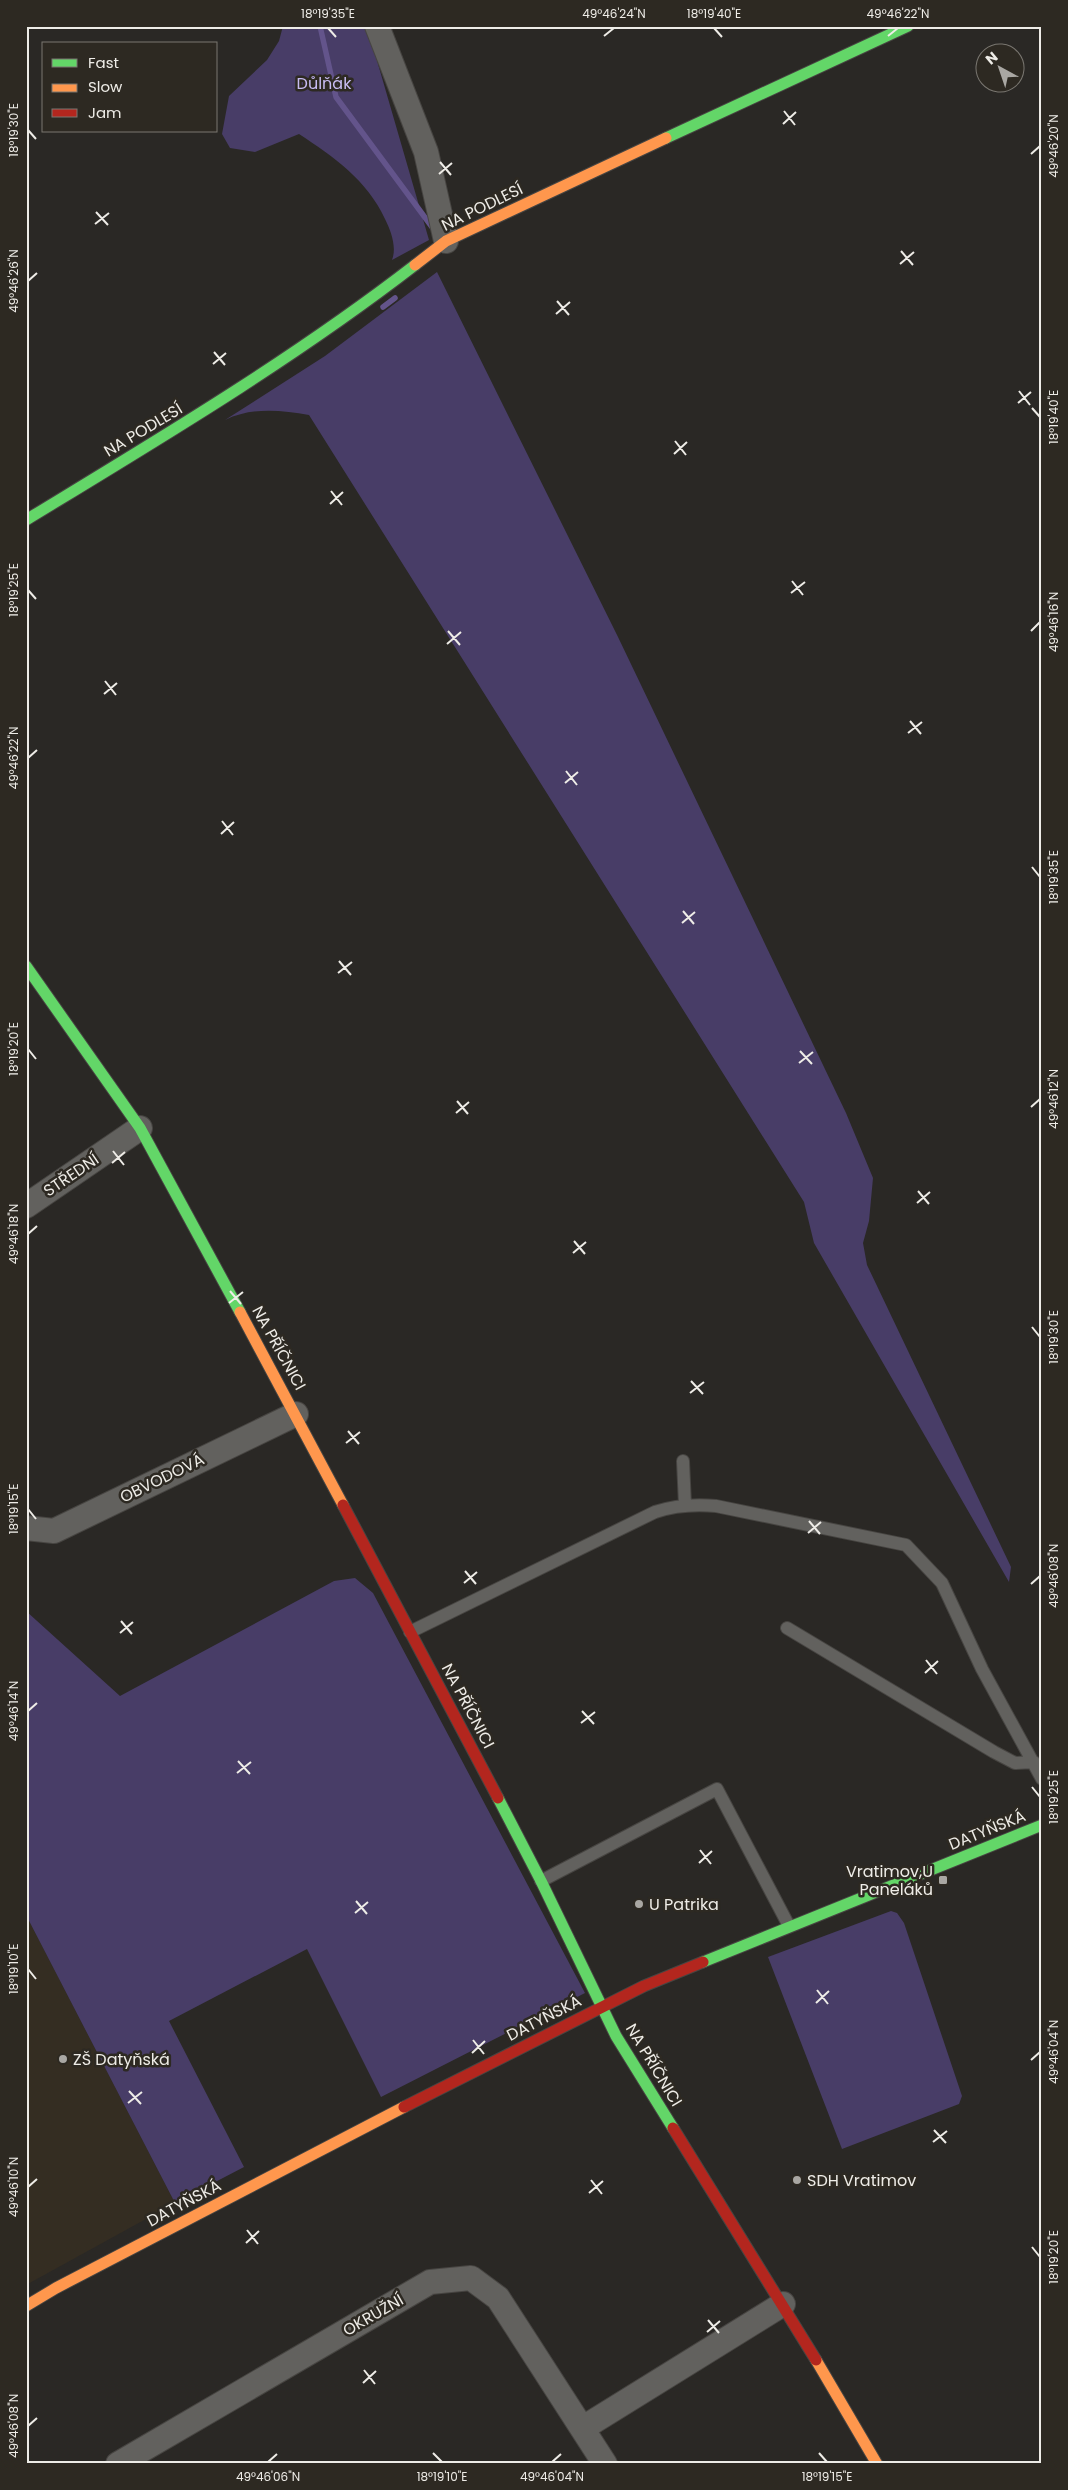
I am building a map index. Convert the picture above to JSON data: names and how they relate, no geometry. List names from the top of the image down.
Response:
{
  "streets": {
    "street": [
      "NA PODLESÍ",
      "STŘEDNÍ",
      "NA PŘÍČNICI",
      "OBVODOVÁ",
      "DATYŇSKÁ",
      "OKRUŽNÍ"
    ]
  },
  "crossings": [
    ["STŘEDNÍ", "NA PŘÍČNICI"],
    ["NA PŘÍČNICI", "OBVODOVÁ"],
    ["NA PŘÍČNICI", "DATYŇSKÁ"]
  ],
  "parks": ["Důlňák"],
  "places": {
    "transit": ["Vratimov,U Paneláků"],
    "other": ["U Patrika", "ZŠ Datyňská", "SDH Vratimov"]
  },
  "legend": ["Fast", "Slow", "Jam"],
  "north": "top left",
  "coordinates": [
    "18°19'35\"E",
    "49°46'24\"N",
    "18°19'40\"E",
    "49°46'22\"N",
    "18°19'30\"E",
    "49°46'20\"N",
    "49°46'26\"N",
    "18°19'25\"E",
    "49°46'16\"N",
    "18°19'20\"E",
    "49°46'12\"N",
    "49°46'18\"N",
    "18°19'15\"E",
    "49°46'08\"N",
    "49°46'14\"N",
    "18°19'10\"E",
    "49°46'04\"N",
    "49°46'10\"N",
    "49°46'06\"N"
  ]
}
